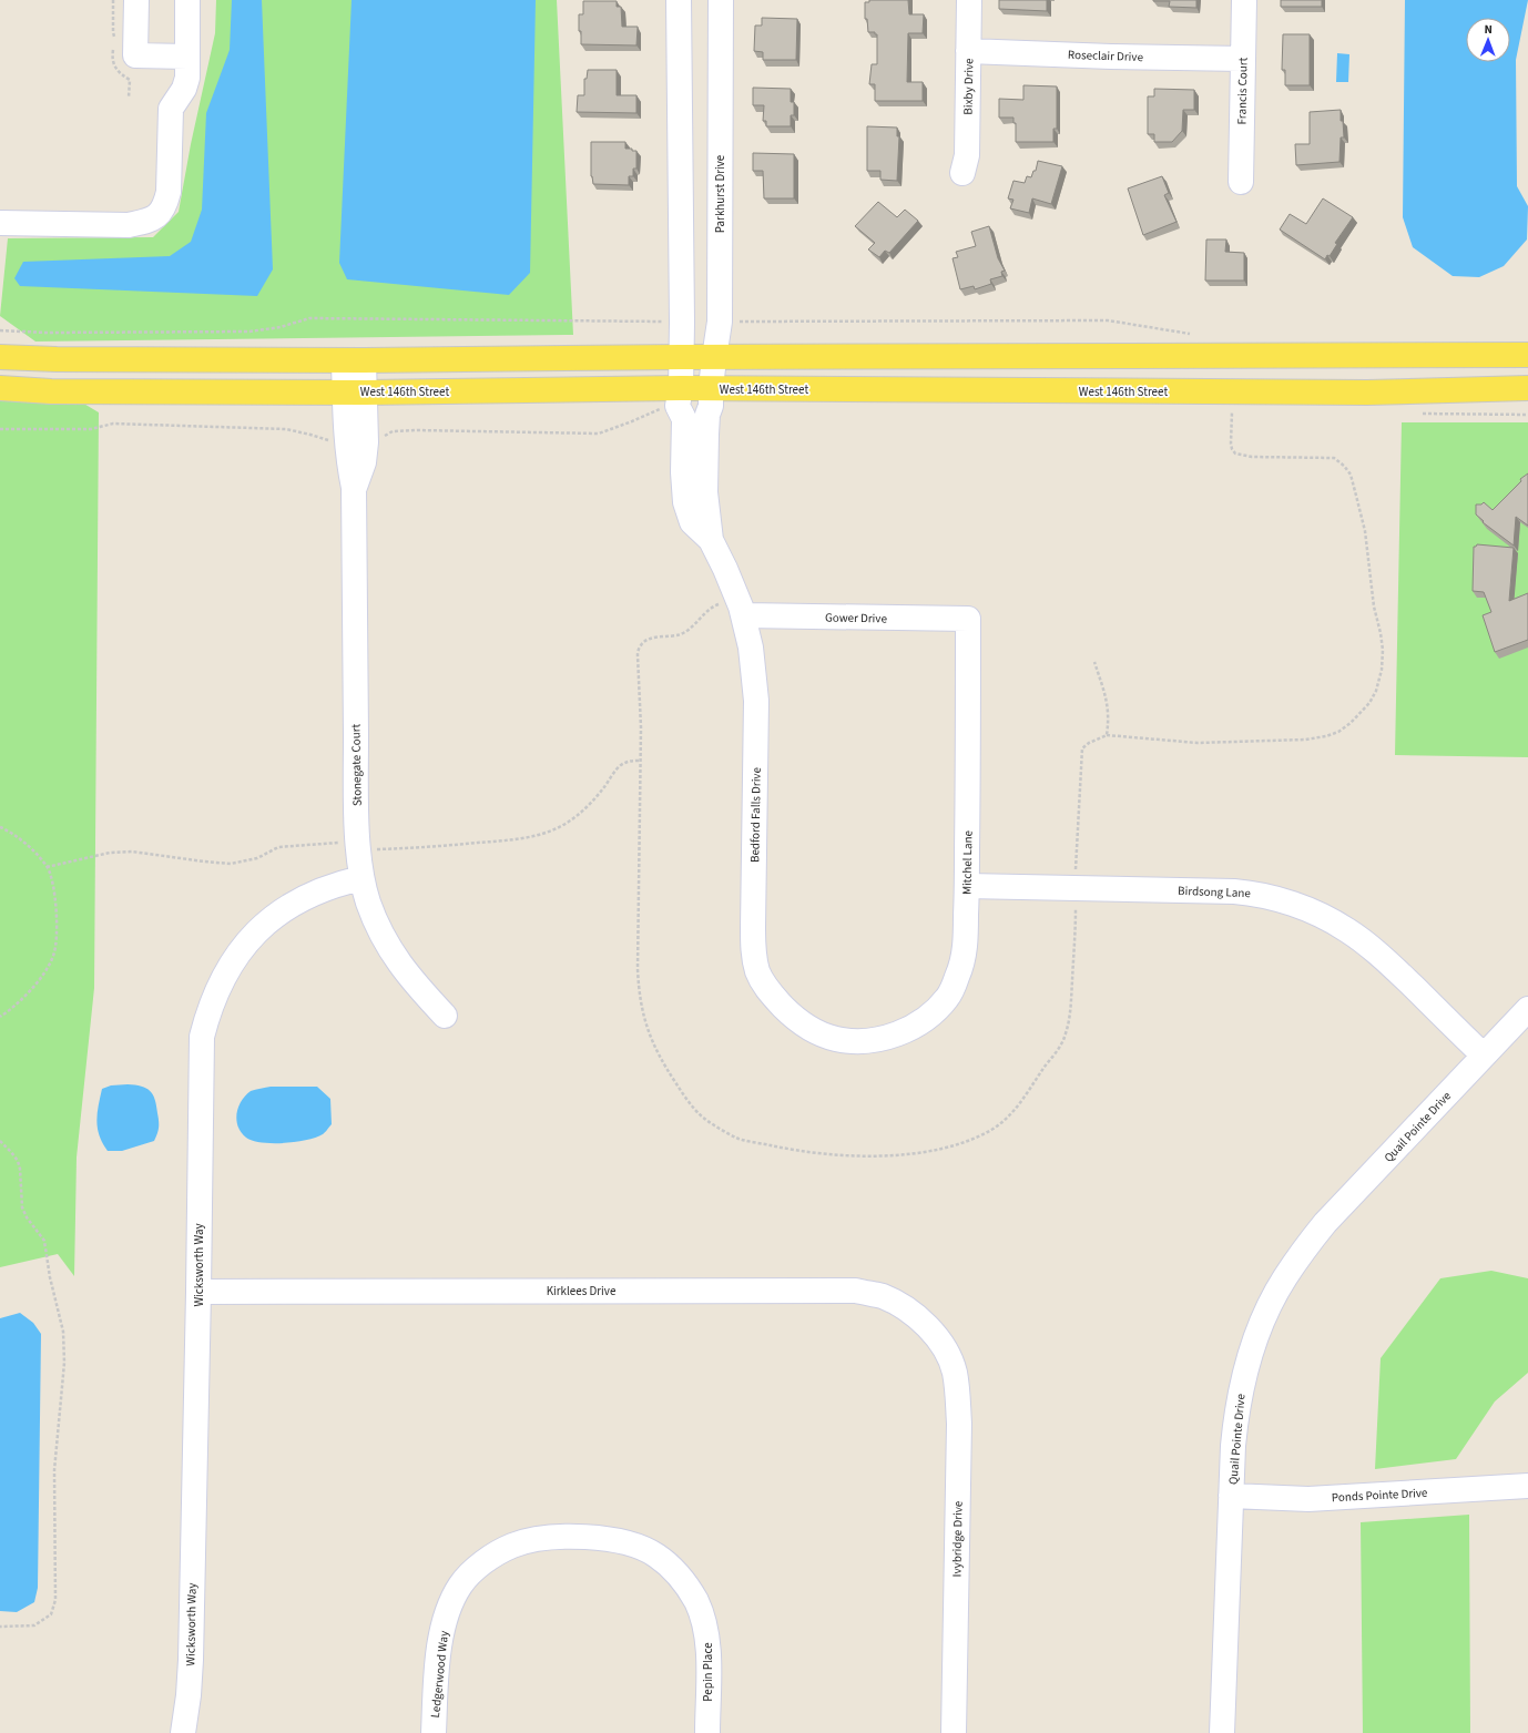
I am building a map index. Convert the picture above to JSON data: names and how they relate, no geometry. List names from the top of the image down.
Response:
{
  "streets": {
    "main road": ["West 146th Street"],
    "street": [
      "Roseclair Drive",
      "Bixby Drive",
      "Francis Court",
      "Parkhurst Drive",
      "Gower Drive",
      "Stonegate Court",
      "Bedford Falls Drive",
      "Mitchel Lane",
      "Birdsong Lane",
      "Quail Pointe Drive",
      "Wicksworth Way",
      "Kirklees Drive",
      "Ponds Pointe Drive",
      "Ivybridge Drive",
      "Pepin Place",
      "Ledgerwood Way"
    ]
  },
  "crossings": [
    ["Roseclair Drive", "Bixby Drive"],
    ["Roseclair Drive", "Francis Court"],
    ["Parkhurst Drive", "West 146th Street"],
    ["Parkhurst Drive", "Bedford Falls Drive"],
    ["West 146th Street", "Stonegate Court"],
    ["West 146th Street", "Bedford Falls Drive"],
    ["Gower Drive", "Bedford Falls Drive"],
    ["Gower Drive", "Mitchel Lane"],
    ["Stonegate Court", "Wicksworth Way"],
    ["Bedford Falls Drive", "Mitchel Lane"],
    ["Mitchel Lane", "Birdsong Lane"],
    ["Birdsong Lane", "Quail Pointe Drive"],
    ["Quail Pointe Drive", "Ponds Pointe Drive"],
    ["Wicksworth Way", "Kirklees Drive"],
    ["Kirklees Drive", "Ivybridge Drive"],
    ["Pepin Place", "Ledgerwood Way"]
  ],
  "north": "top"
}
